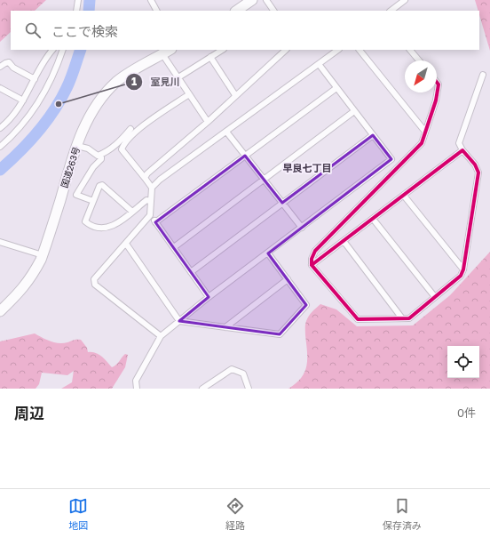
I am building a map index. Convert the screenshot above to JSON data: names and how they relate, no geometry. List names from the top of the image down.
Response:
{
  "streets": {
    "highway": ["国道263号"]
  },
  "districts": ["早良七丁目"],
  "places": ["室見川"],
  "north": "bottom left",
  "page": {
    "search": "ここで検索",
    "heading": ["周辺", "0件"],
    "nav": ["地図", "経路", "保存済み"]
  }
}
